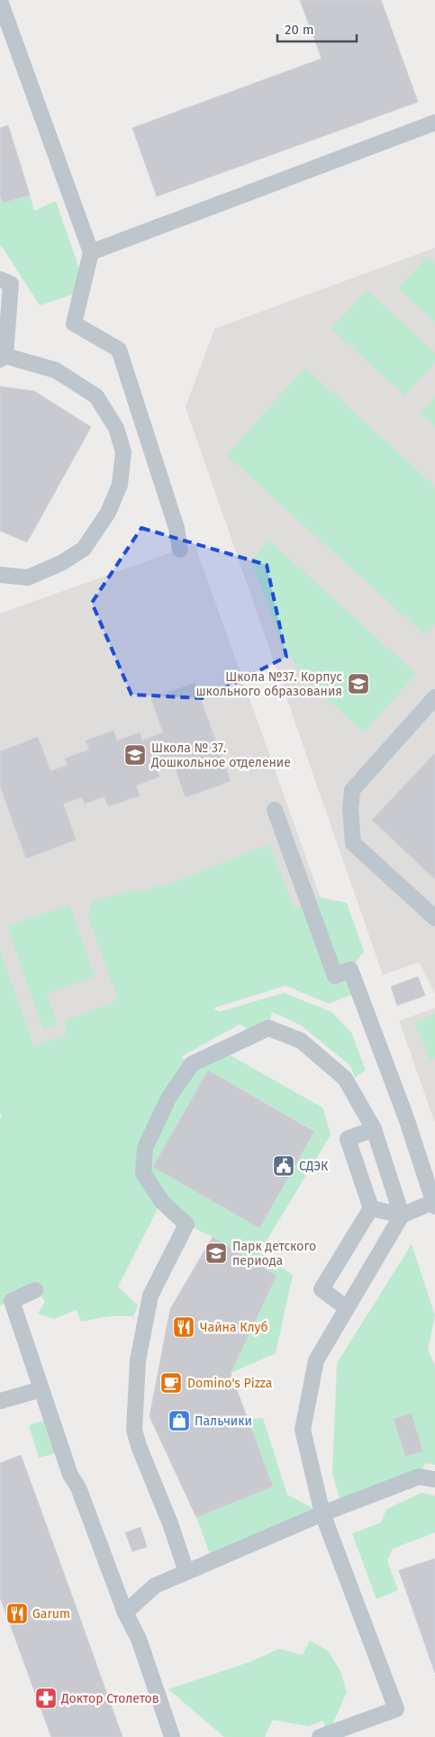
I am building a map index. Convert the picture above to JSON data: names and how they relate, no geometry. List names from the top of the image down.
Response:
{
  "places": {
    "school or university": ["Школа №37. Корпус школьного образования", "Школа № 37. Дошкольное отделение", "Парк детского периода"],
    "public building": ["СДЭК"],
    "restaurant": ["Чайна Клуб", "Garum"],
    "cafe": ["Domino's Pizza"],
    "shop": ["Пальчики"],
    "pharmacy": ["Доктор Столетов"]
  },
  "scale_bar": "20 m"
}
